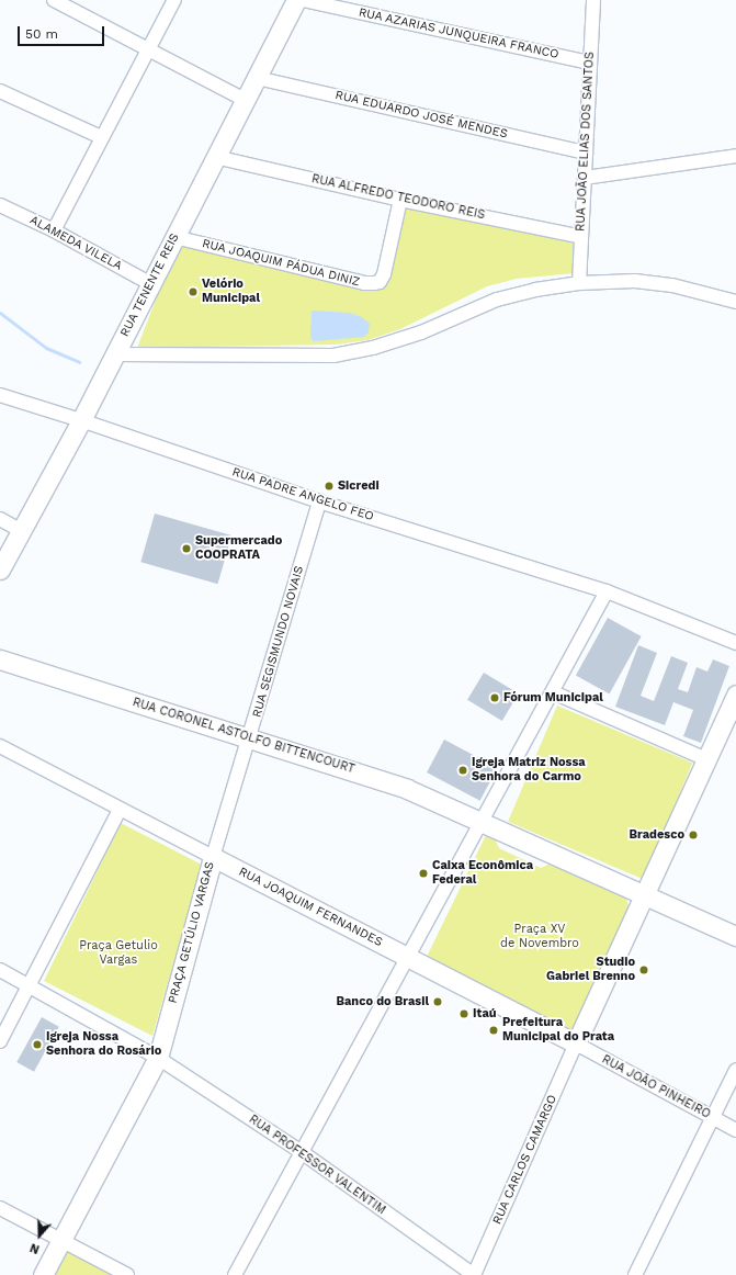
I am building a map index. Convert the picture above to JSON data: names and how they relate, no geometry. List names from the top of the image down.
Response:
{
  "streets": {
    "street": [
      "RUA AZARIAS JUNQUEIRA FRANCO",
      "RUA EDUARDO JOSÉ MENDES",
      "RUA JOÃO ELIAS DOS SANTOS",
      "RUA ALFREDO TEODORO REIS",
      "ALAMEDA VILELA",
      "RUA JOAQUIM PÁDUA DINIZ",
      "RUA TENENTE REIS",
      "RUA PADRE ANGELO FEO",
      "RUA SEGISMUNDO NOVAIS",
      "RUA CORONEL ASTOLFO BITTENCOURT",
      "RUA JOAQUIM FERNANDES",
      "PRAÇA GETÚLIO VARGAS",
      "RUA JOÃO PINHEIRO",
      "RUA CARLOS CAMARGO",
      "RUA PROFESSOR VALENTIM"
    ]
  },
  "crossings": [
    ["RUA AZARIAS JUNQUEIRA FRANCO", "RUA JOÃO ELIAS DOS SANTOS"],
    ["RUA EDUARDO JOSÉ MENDES", "RUA JOÃO ELIAS DOS SANTOS"],
    ["RUA EDUARDO JOSÉ MENDES", "RUA TENENTE REIS"],
    ["RUA JOÃO ELIAS DOS SANTOS", "RUA ALFREDO TEODORO REIS"],
    ["RUA ALFREDO TEODORO REIS", "RUA JOAQUIM PÁDUA DINIZ"],
    ["RUA ALFREDO TEODORO REIS", "RUA TENENTE REIS"],
    ["ALAMEDA VILELA", "RUA TENENTE REIS"],
    ["RUA JOAQUIM PÁDUA DINIZ", "RUA TENENTE REIS"],
    ["RUA TENENTE REIS", "RUA PADRE ANGELO FEO"],
    ["RUA PADRE ANGELO FEO", "RUA SEGISMUNDO NOVAIS"],
    ["RUA SEGISMUNDO NOVAIS", "RUA CORONEL ASTOLFO BITTENCOURT"],
    ["RUA SEGISMUNDO NOVAIS", "RUA JOAQUIM FERNANDES"],
    ["RUA SEGISMUNDO NOVAIS", "PRAÇA GETÚLIO VARGAS"],
    ["RUA JOAQUIM FERNANDES", "PRAÇA GETÚLIO VARGAS"],
    ["PRAÇA GETÚLIO VARGAS", "RUA PROFESSOR VALENTIM"],
    ["RUA JOÃO PINHEIRO", "RUA CARLOS CAMARGO"],
    ["RUA CARLOS CAMARGO", "RUA PROFESSOR VALENTIM"]
  ],
  "parks": ["Praça XV de Novembro", "Praça Getulio Vargas"],
  "places": [
    "Velório Municipal",
    "Sicredi",
    "Supermercado COOPRATA",
    "Fórum Municipal",
    "Igreja Matriz Nossa Senhora do Carmo",
    "Bradesco",
    "Caixa Econômica Federal",
    "Studio Gabriel Brenno",
    "Banco do Brasil",
    "Itaú",
    "Prefeitura Municipal do Prata",
    "Igreja Nossa Senhora do Rosário"
  ],
  "scale_bar": "50 m",
  "north": "bottom"
}
